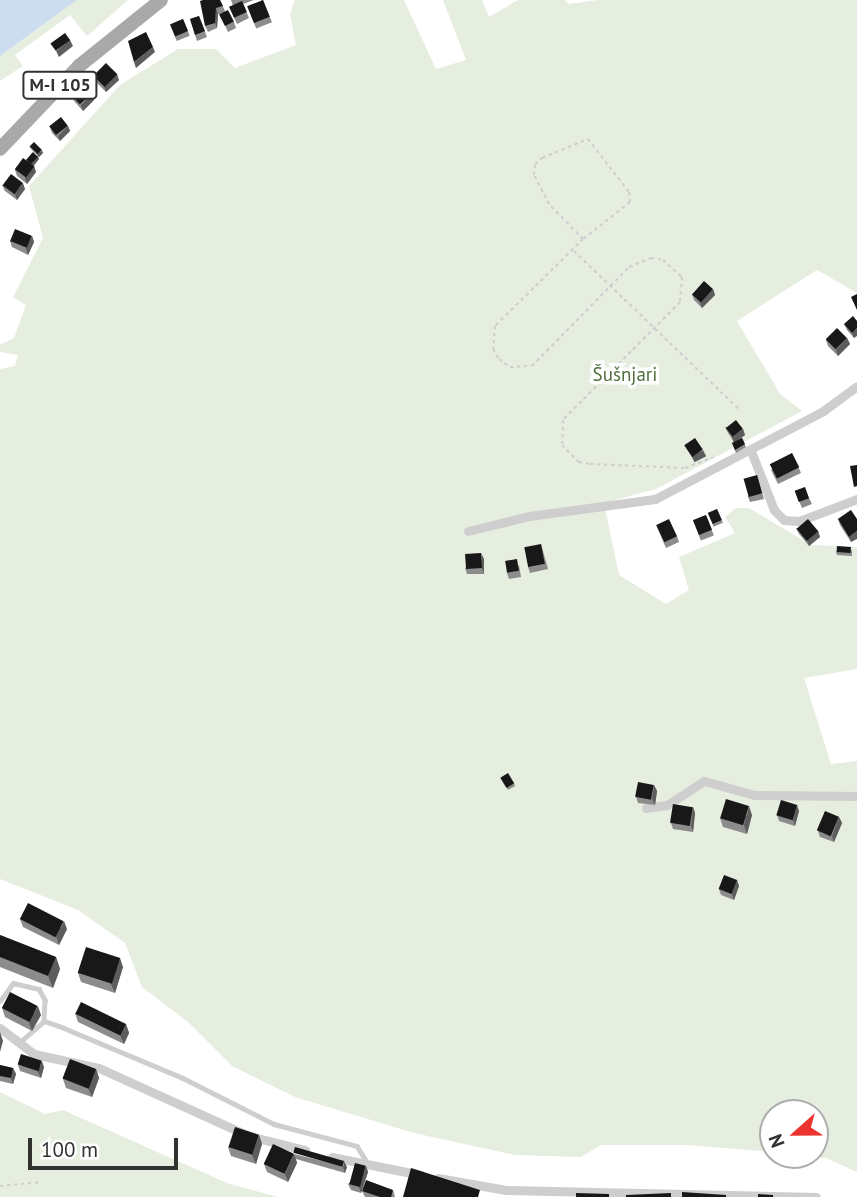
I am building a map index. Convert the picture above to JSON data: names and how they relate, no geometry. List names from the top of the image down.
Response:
{
  "streets": {
    "main road": ["M-I 105"]
  },
  "parks": ["Šušnjari"],
  "scale_bar": "100 m",
  "north": "left"
}
